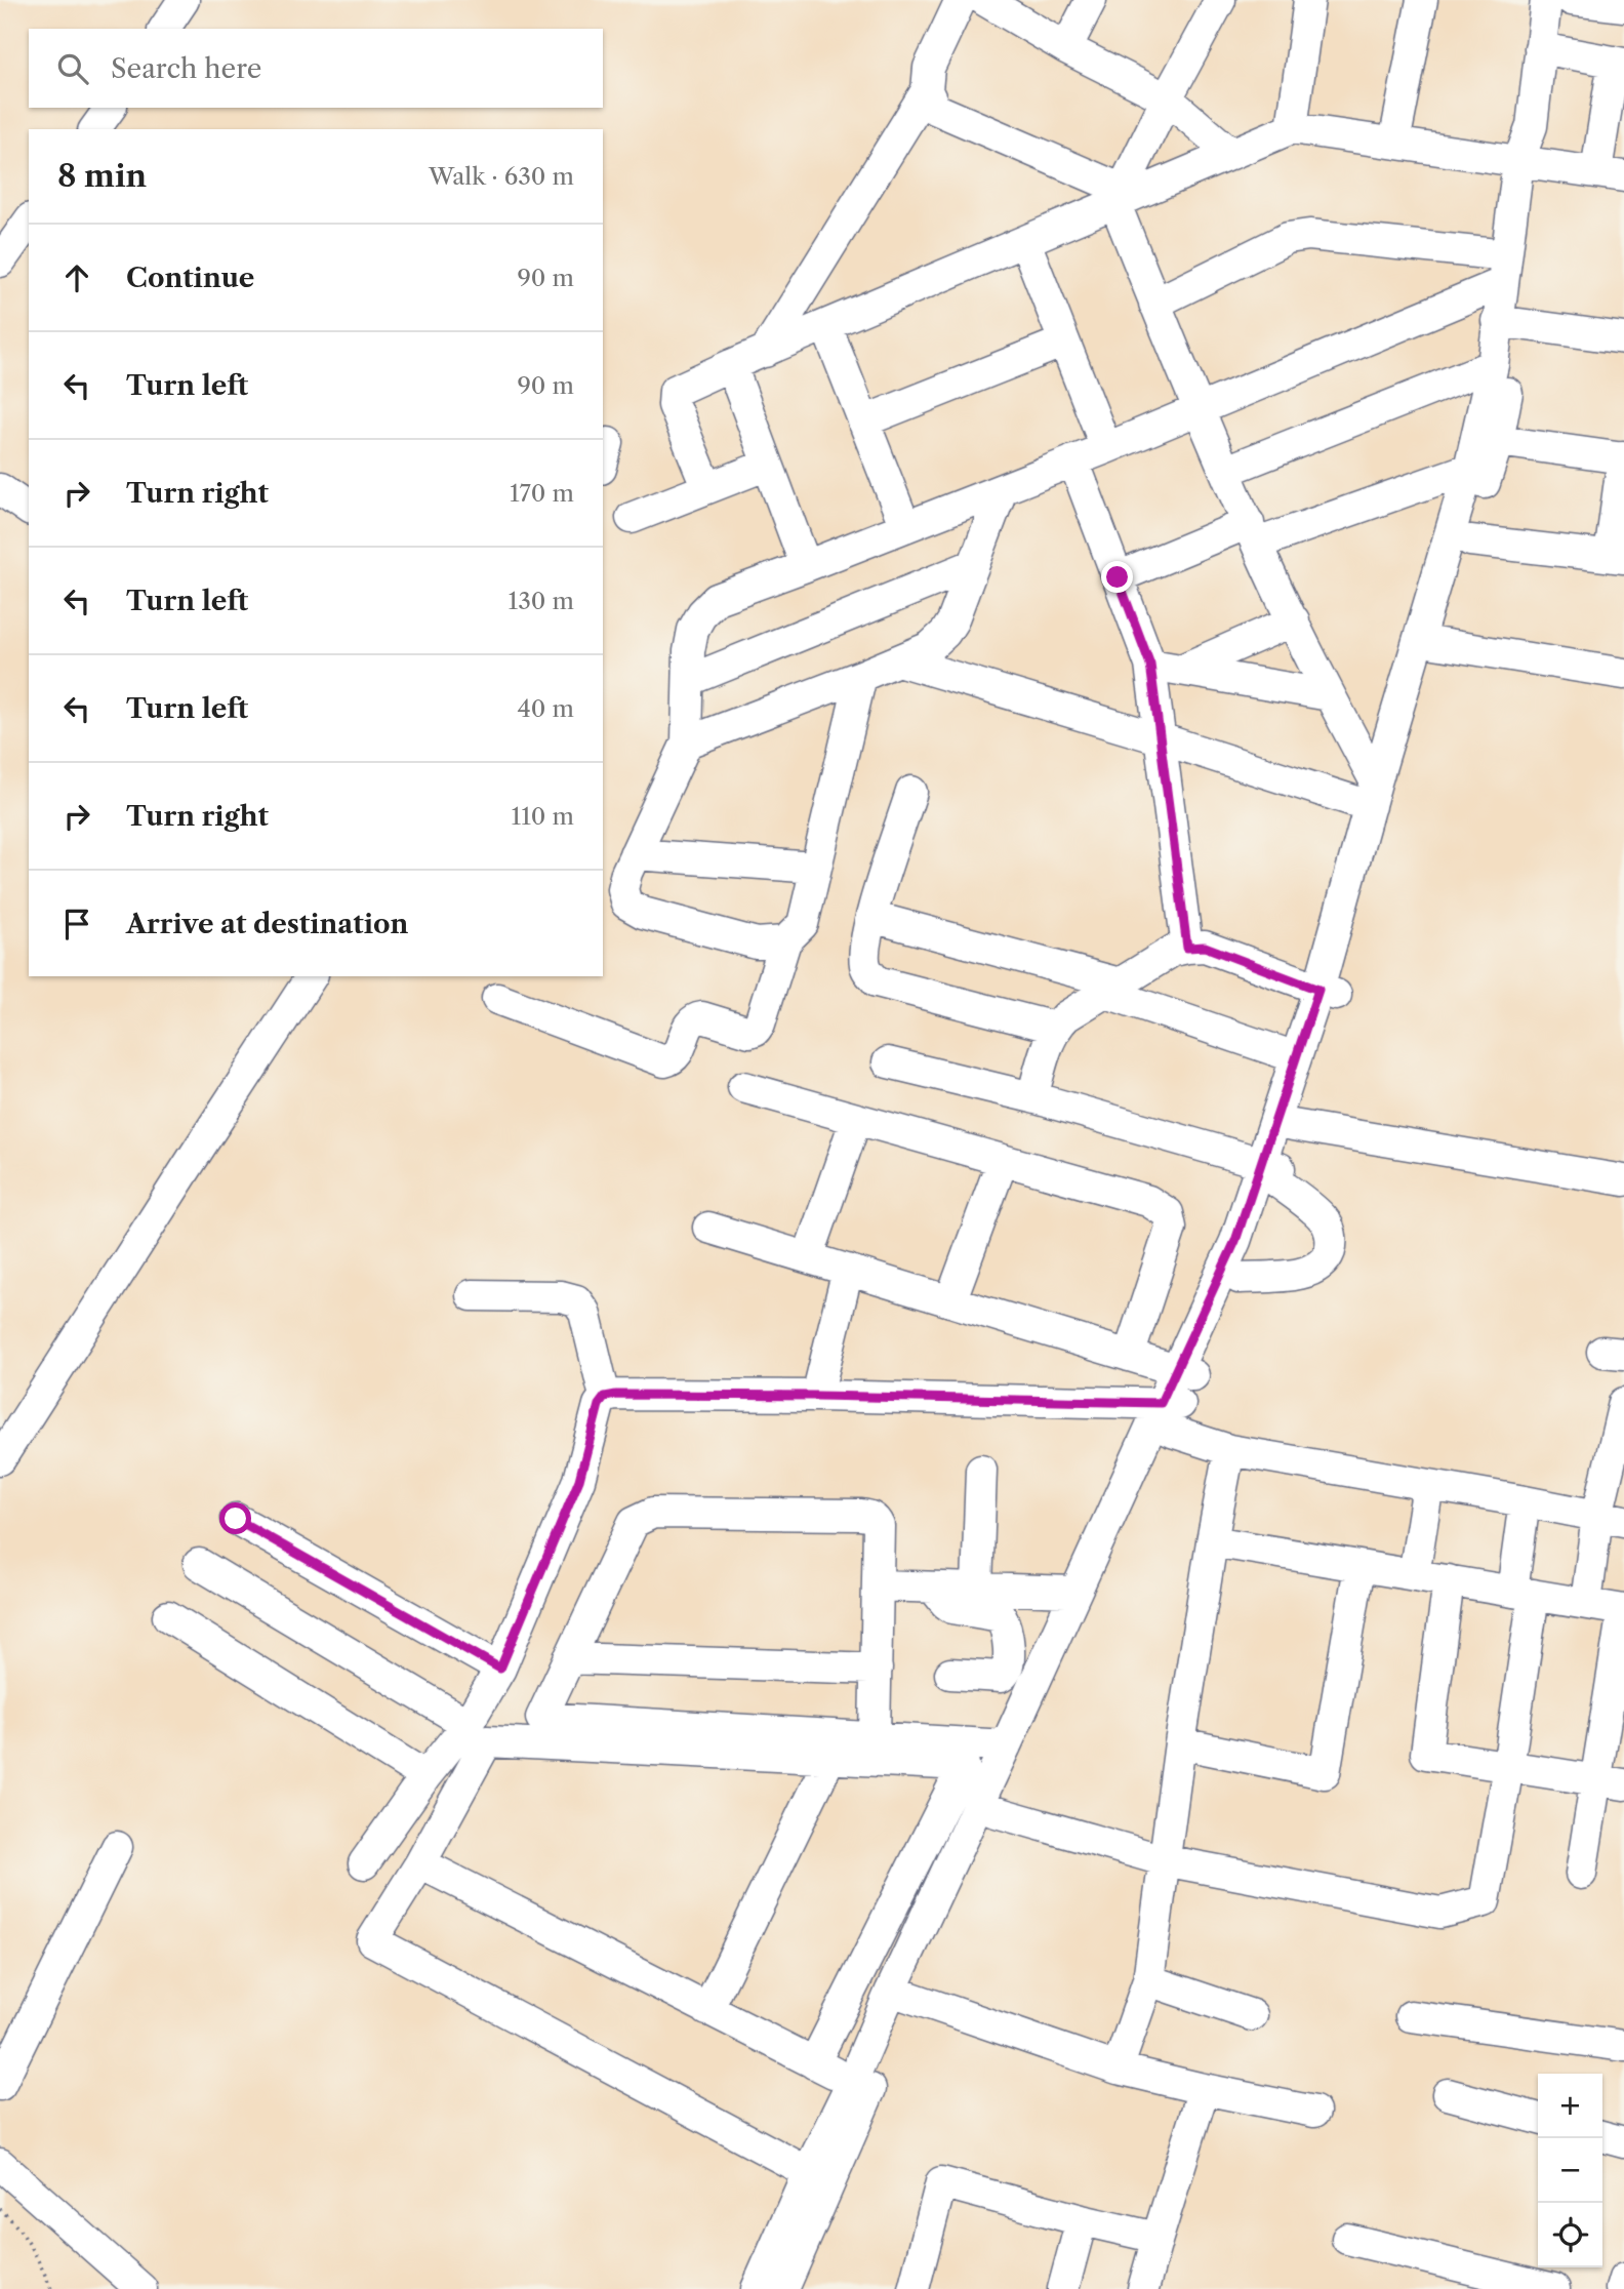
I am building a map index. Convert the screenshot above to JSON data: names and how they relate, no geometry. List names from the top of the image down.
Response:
{
  "page": {
    "search": "Search here",
    "heading": ["8 min", "Walk · 630 m"],
    "list": [
      ["Continue", "90 m"],
      ["Turn left", "90 m"],
      ["Turn right", "170 m"],
      ["Turn left", "130 m"],
      ["Turn left", "40 m"],
      ["Turn right", "110 m"],
      "Arrive at destination"
    ],
    "map_buttons": ["+", "−"]
  }
}
